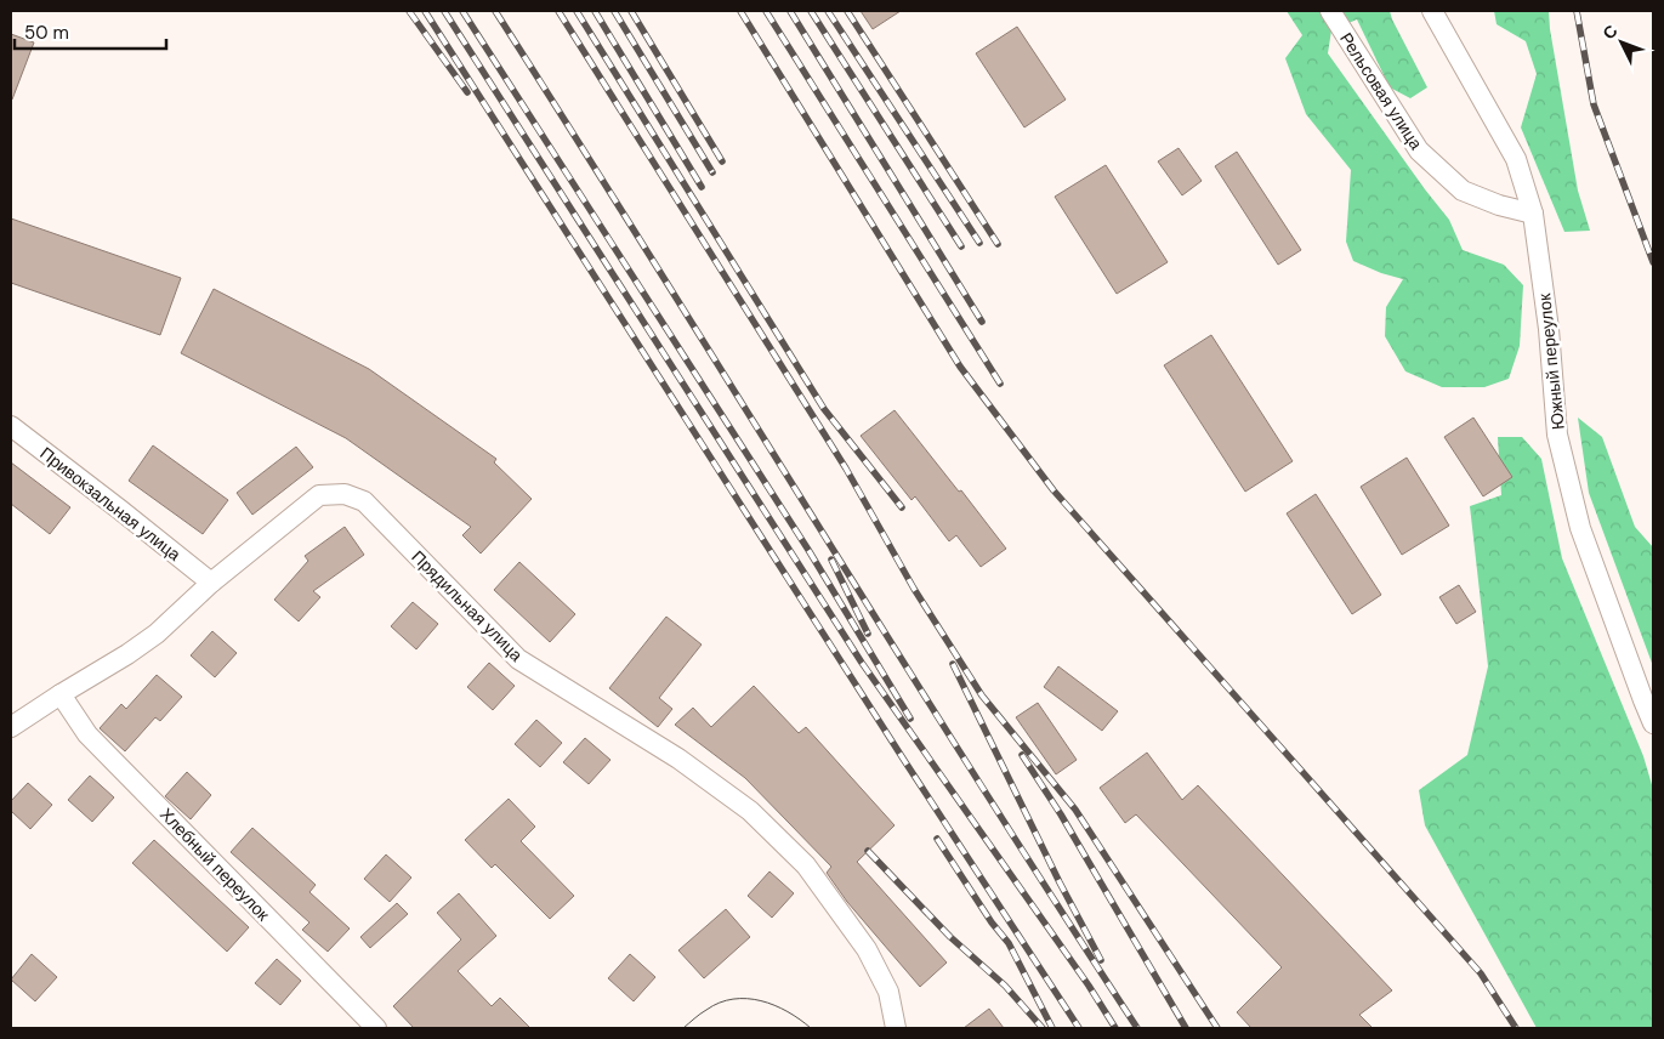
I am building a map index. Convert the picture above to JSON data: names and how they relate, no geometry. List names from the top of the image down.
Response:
{
  "streets": {
    "street": [
      "Рельсовая улица",
      "Южный переулок",
      "Привокзальная улица",
      "Прядильная улица",
      "Хлебный переулок"
    ]
  },
  "crossings": [
    ["Рельсовая улица", "Южный переулок"],
    ["Привокзальная улица", "Прядильная улица"],
    ["Прядильная улица", "Хлебный переулок"]
  ],
  "scale_bar": "50 m",
  "north": "top left"
}
